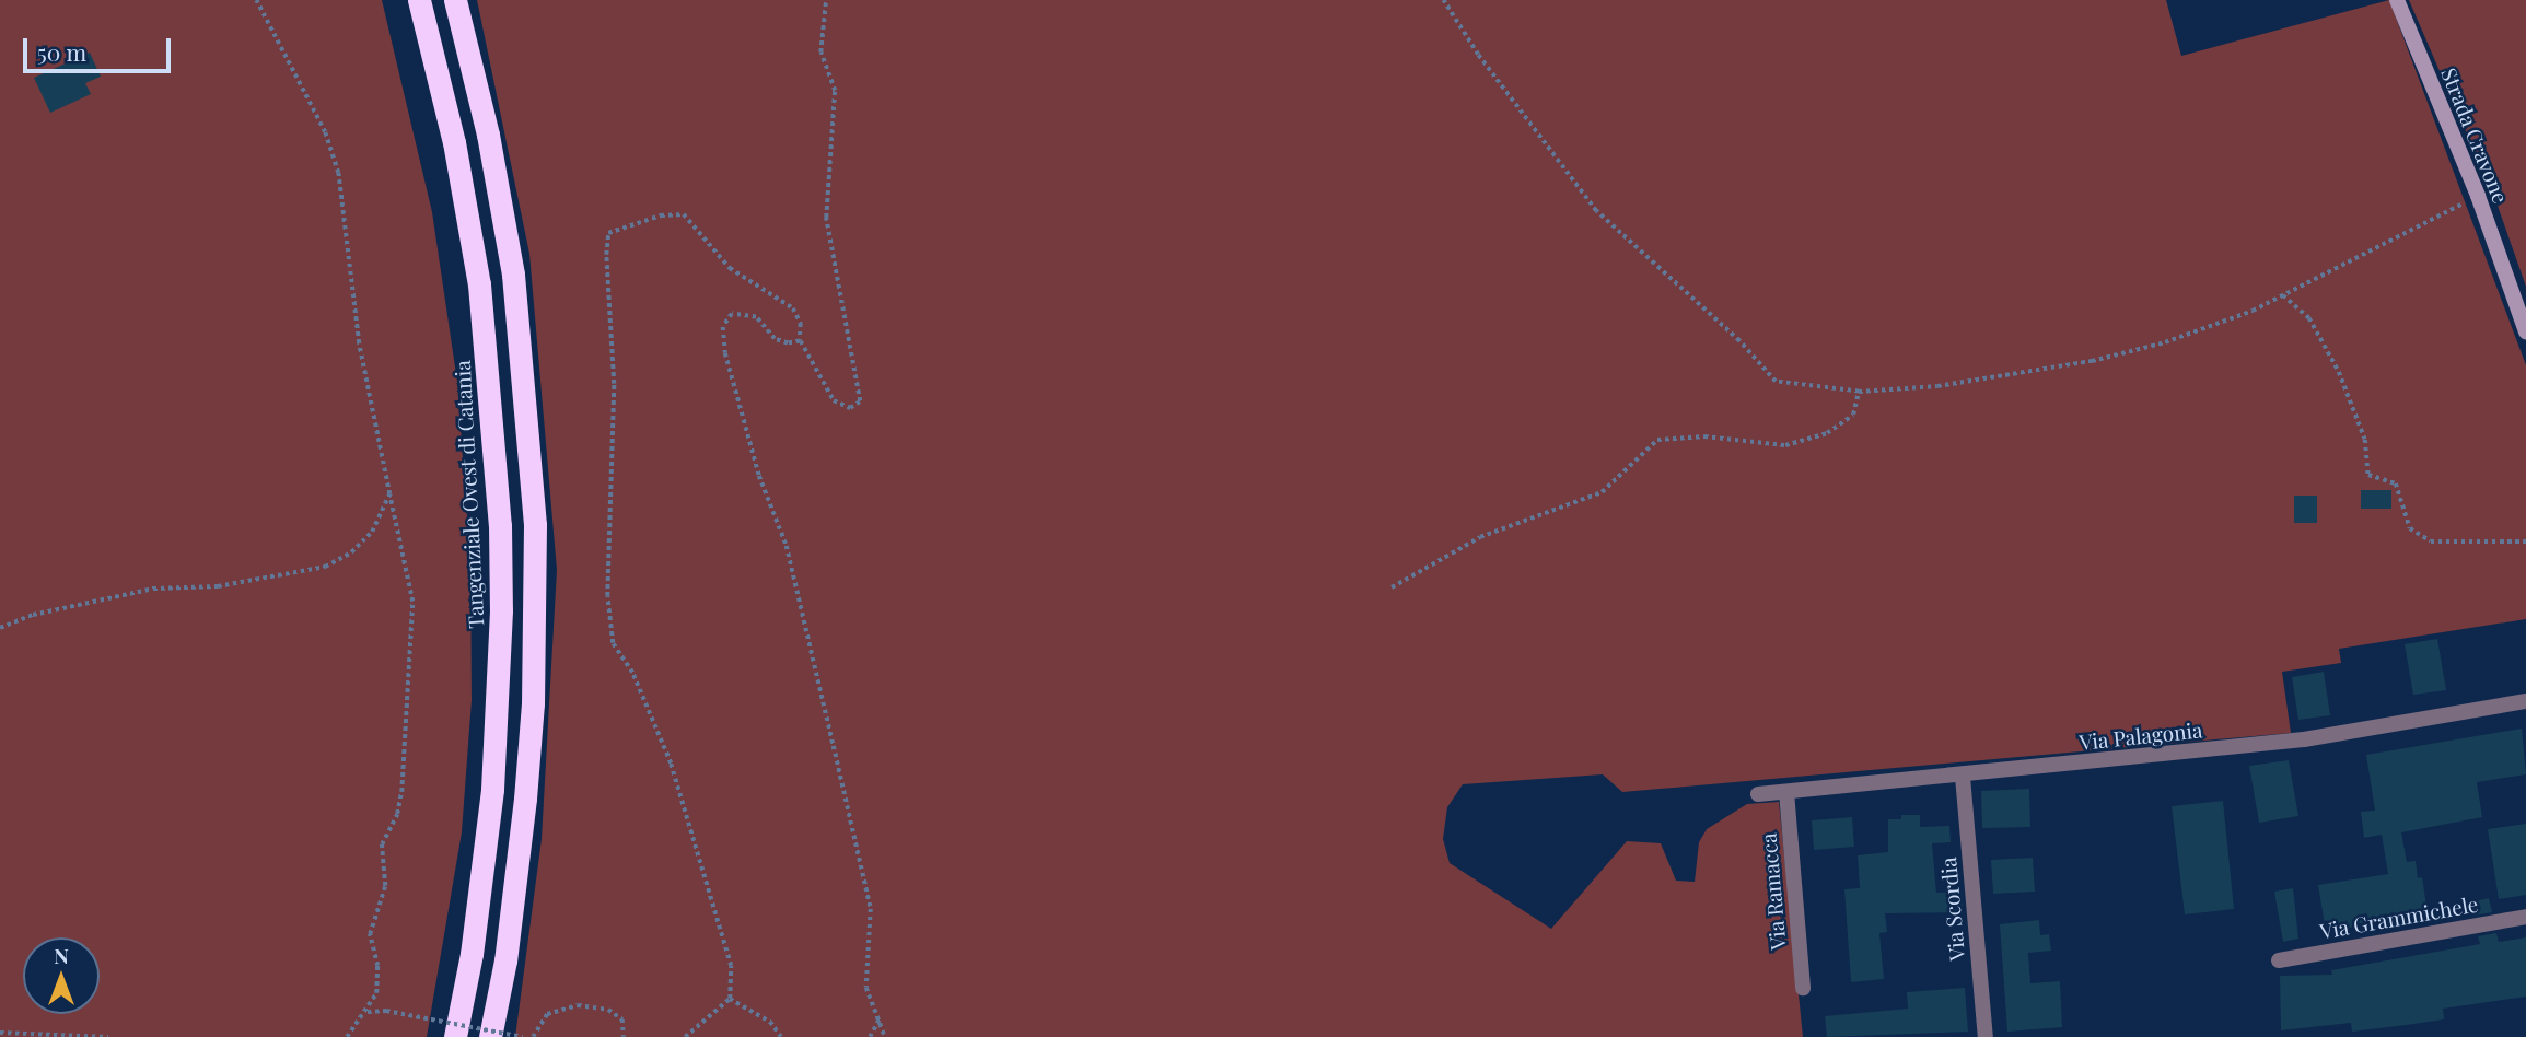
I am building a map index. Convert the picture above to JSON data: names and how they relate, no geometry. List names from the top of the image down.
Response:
{
  "streets": {
    "highway": ["Tangenziale Ovest di Catania"],
    "street": [
      "Strada Cravone",
      "Via Palagonia",
      "Via Ramacca",
      "Via Scordia",
      "Via Grammichele"
    ]
  },
  "crossings": [
    ["Via Palagonia", "Via Ramacca"],
    ["Via Palagonia", "Via Scordia"]
  ],
  "scale_bar": "50 m",
  "north": "top"
}
